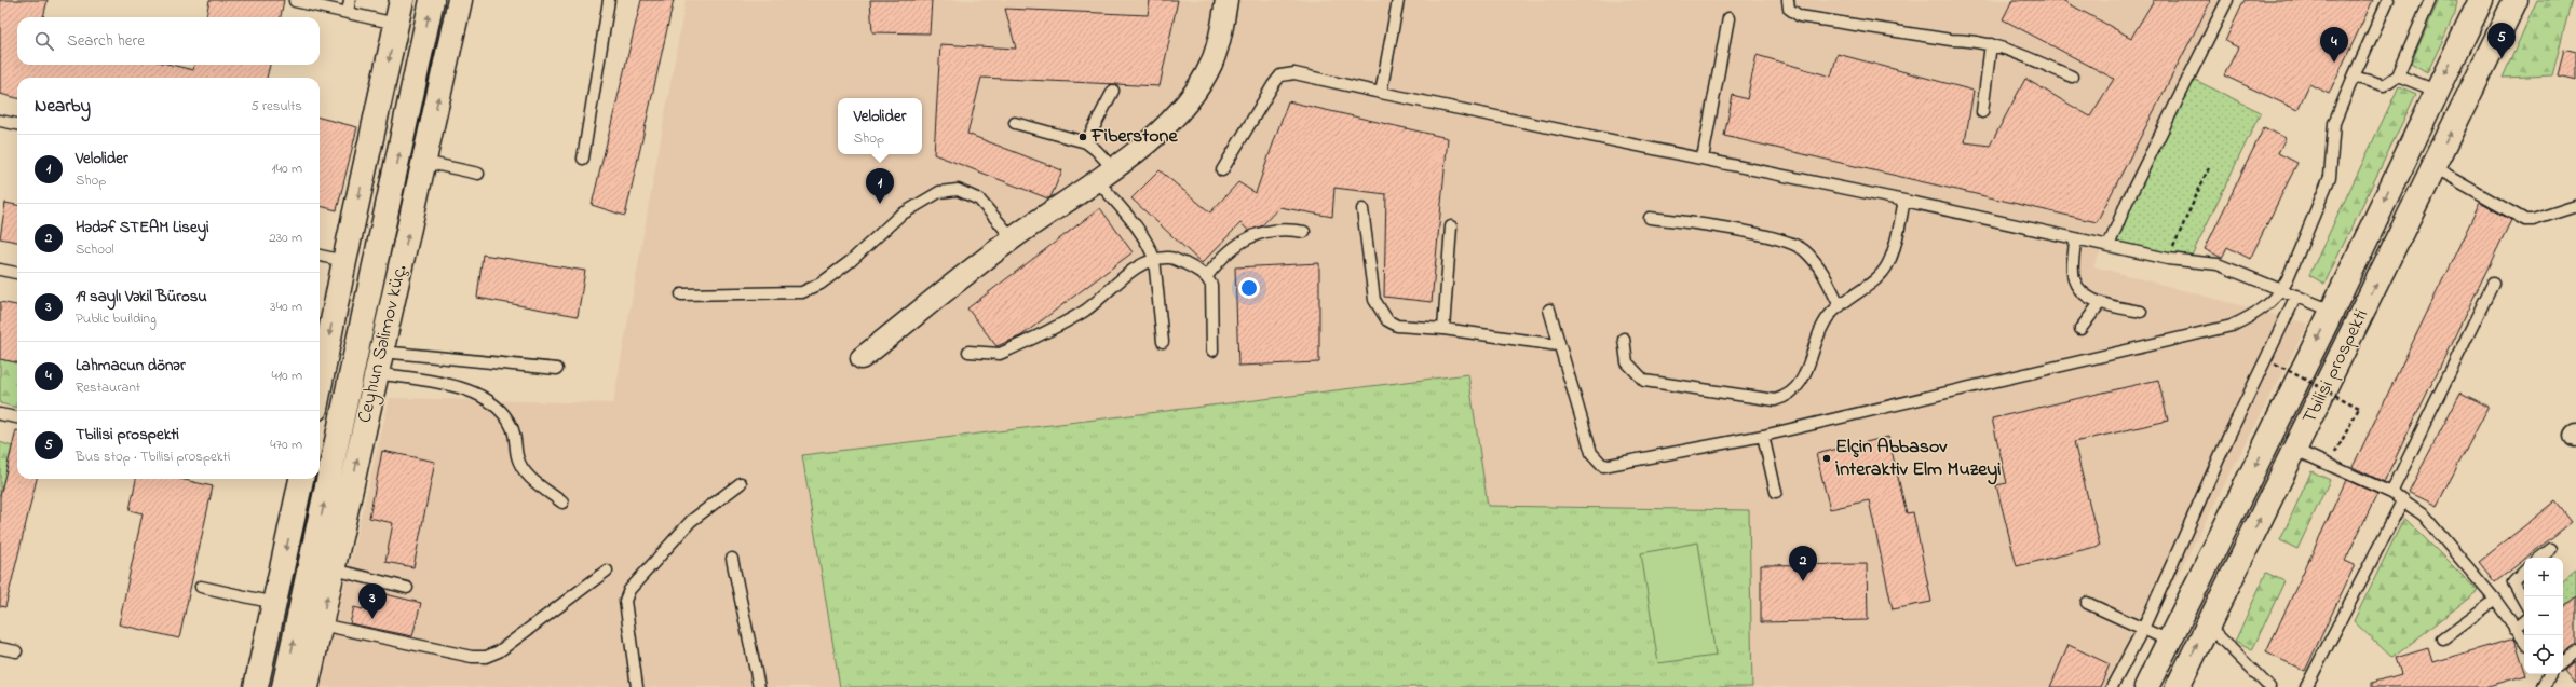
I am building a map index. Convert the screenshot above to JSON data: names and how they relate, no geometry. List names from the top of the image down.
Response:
{
  "streets": {
    "main road": ["Ceyhun Səlimov küç.", "Tbilisi prospekti"]
  },
  "places": ["Fiberstone", "Elçin Abbasov İnteraktiv Elm Muzeyi"],
  "page": {
    "search": "Search here",
    "pins": [
      "5",
      "4",
      "1",
      "2",
      "3"
    ],
    "heading": ["Nearby", "5 results"],
    "popup": ["Velolider", "Shop"],
    "list": [
      {
        "mark": "1",
        "name": "Velolider",
        "note": "Shop",
        "value": "140 m"
      },
      {
        "mark": "2",
        "name": "Hədəf STEAM Liseyi",
        "note": "School",
        "value": "230 m"
      },
      {
        "mark": "3",
        "name": "19 saylı Vəkil Bürosu",
        "note": "Public building",
        "value": "340 m"
      },
      {
        "mark": "4",
        "name": "Lahmacun dönər",
        "note": "Restaurant",
        "value": "410 m"
      },
      {
        "mark": "5",
        "name": "Tbilisi prospekti",
        "note": "Bus stop · Tbilisi prospekti",
        "value": "470 m"
      }
    ],
    "map_buttons": ["+", "−"]
  }
}
